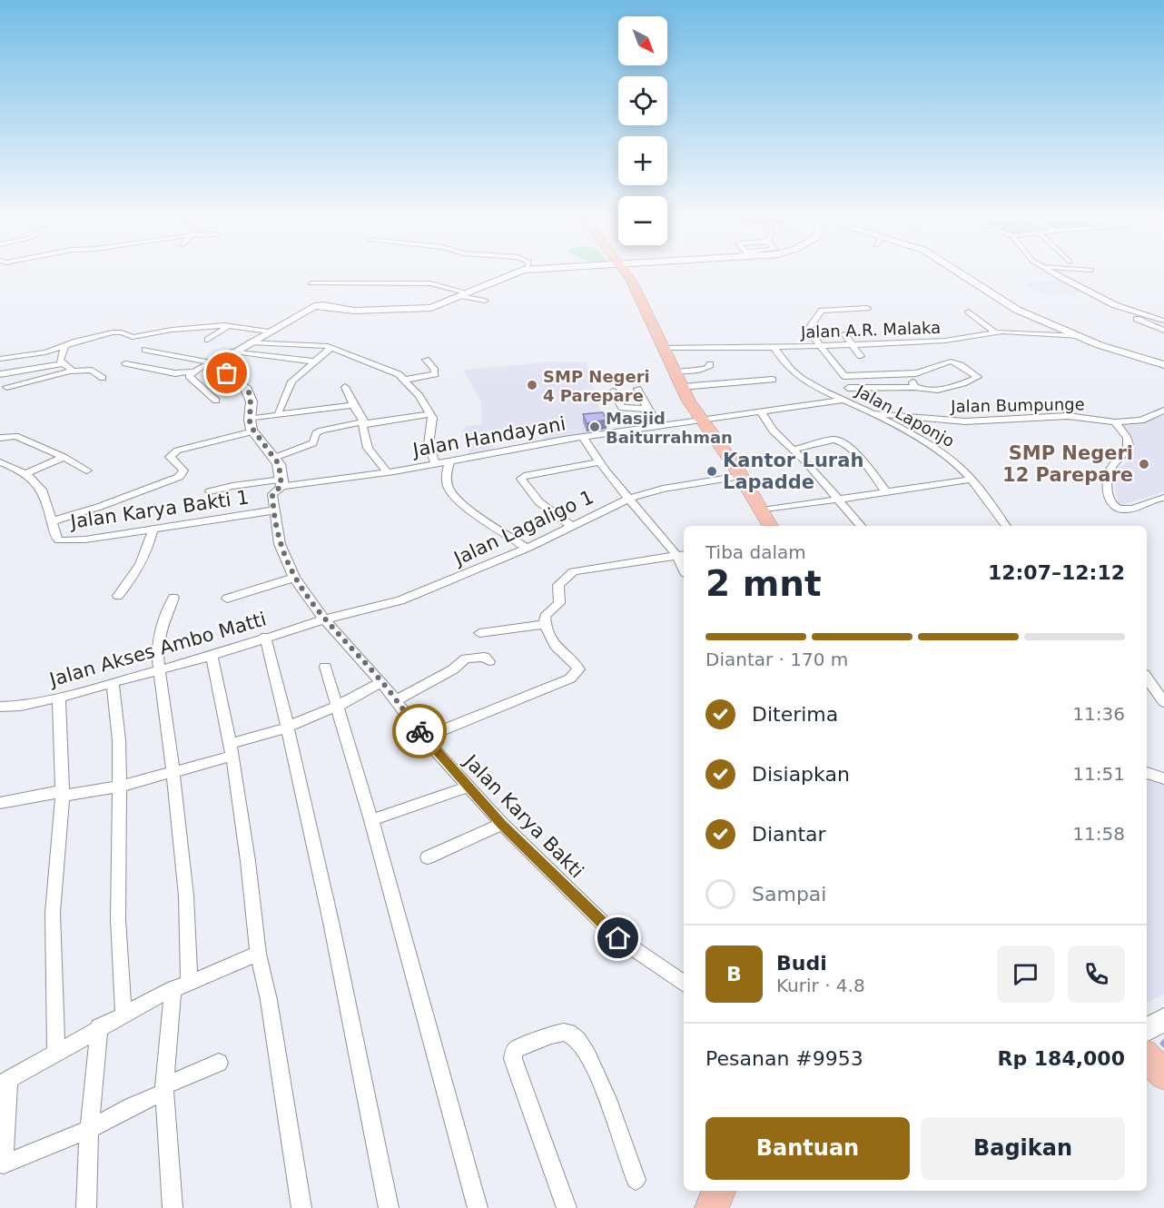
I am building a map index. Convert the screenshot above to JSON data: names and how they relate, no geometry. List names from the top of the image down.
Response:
{
  "streets": {
    "street": [
      "Jalan A.R. Malaka",
      "Jalan Bumpunge",
      "Jalan Laponjo",
      "Jalan Handayani",
      "Jalan Karya Bakti 1",
      "Jalan Lagaligo 1",
      "Jalan Akses Ambo Matti",
      "Jalan Karya Bakti"
    ]
  },
  "crossings": [
    ["Jalan A.R. Malaka", "Jalan Laponjo"],
    ["Jalan Bumpunge", "Jalan Laponjo"],
    ["Jalan Laponjo", "Jalan Handayani"],
    ["Jalan Handayani", "Jalan Karya Bakti"],
    ["Jalan Karya Bakti 1", "Jalan Karya Bakti"],
    ["Jalan Lagaligo 1", "Jalan Akses Ambo Matti"],
    ["Jalan Lagaligo 1", "Jalan Karya Bakti"],
    ["Jalan Akses Ambo Matti", "Jalan Karya Bakti"]
  ],
  "places": [
    "SMP Negeri 4 Parepare",
    "Masjid Baiturrahman",
    "SMP Negeri 12 Parepare",
    "Kantor Lurah Lapadde"
  ],
  "north": "bottom right",
  "page": {
    "map_buttons": ["+", "−"],
    "heading": ["2 mnt", "Tiba dalam", "12:07–12:12"],
    "panel": [
      "Budi",
      "Kurir · 4.8",
      "Pesanan #9953",
      "Rp 184,000"
    ],
    "bar": "Diantar · 170 m",
    "list": [
      ["Diterima", "11:36"],
      ["Disiapkan", "11:51"],
      ["Diantar", "11:58"],
      "Sampai"
    ],
    "round": "B",
    "buttons": ["Bantuan", "Bagikan"]
  }
}
